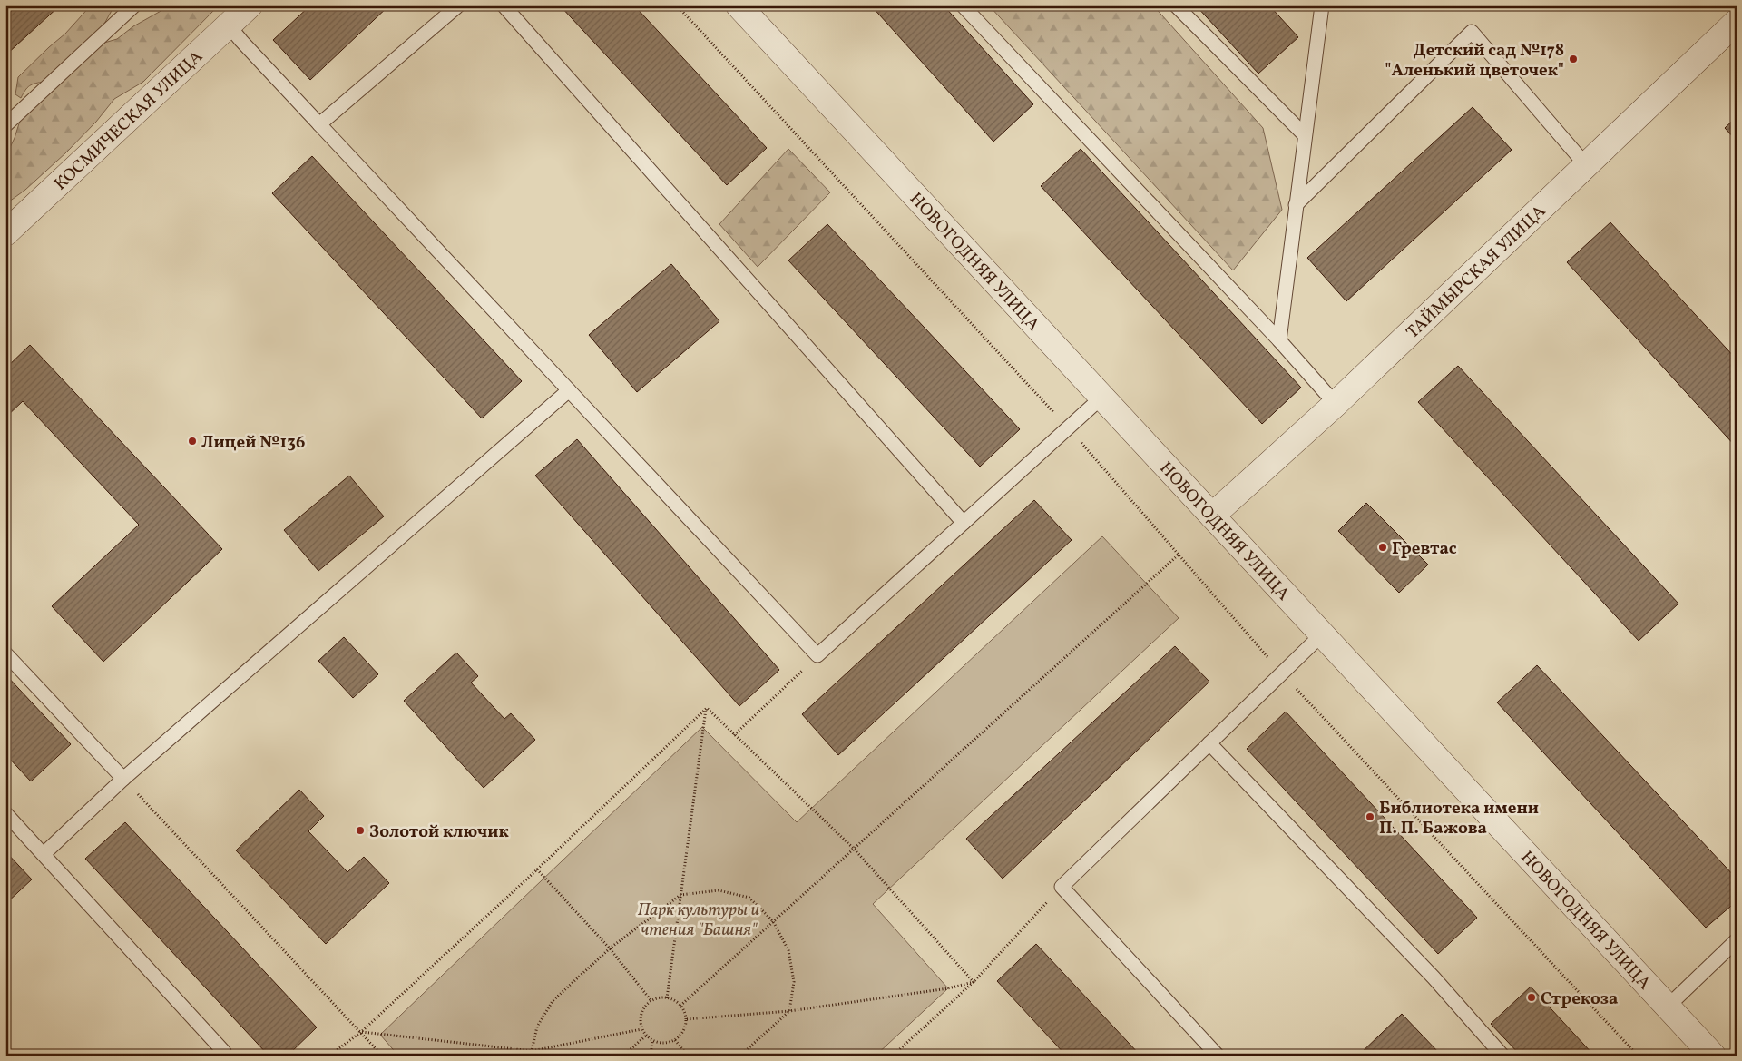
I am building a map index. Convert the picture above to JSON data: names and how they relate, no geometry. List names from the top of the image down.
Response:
{
  "streets": {
    "street": ["КОСМИЧЕСКАЯ УЛИЦА", "НОВОГОДНЯЯ УЛИЦА", "ТАЙМЫРСКАЯ УЛИЦА"]
  },
  "crossings": [
    ["НОВОГОДНЯЯ УЛИЦА", "ТАЙМЫРСКАЯ УЛИЦА"]
  ],
  "parks": ["Парк культуры и чтения \"Башня\""],
  "places": [
    "Детский сад №178 \"Аленький цветочек\"",
    "Лицей №136",
    "Гревтас",
    "Библиотека имени П. П. Бажова",
    "Золотой ключик",
    "Стрекоза"
  ]
}
